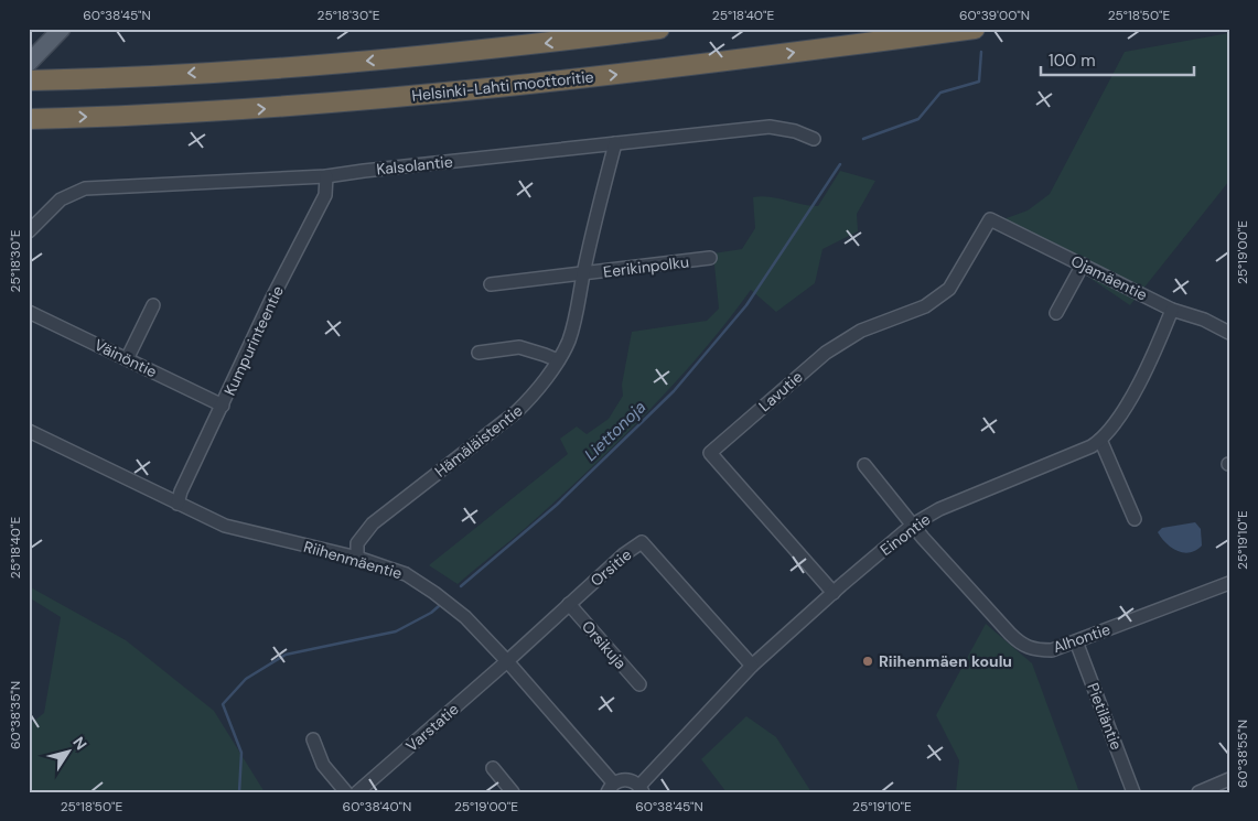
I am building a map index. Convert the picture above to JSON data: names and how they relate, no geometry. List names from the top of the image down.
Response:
{
  "streets": {
    "highway": ["Helsinki-Lahti moottoritie"],
    "street": [
      "Kalsolantie",
      "Eerikinpolku",
      "Ojamäentie",
      "Kumpurinteentie",
      "Väinöntie",
      "Lavutie",
      "Hämäläistentie",
      "Einontie",
      "Riihenmäentie",
      "Orsitie",
      "Alhontie",
      "Orsikuja",
      "Pietiläntie",
      "Varstatie"
    ]
  },
  "crossings": [
    ["Kalsolantie", "Kumpurinteentie"],
    ["Kalsolantie", "Hämäläistentie"],
    ["Eerikinpolku", "Hämäläistentie"],
    ["Ojamäentie", "Lavutie"],
    ["Ojamäentie", "Einontie"],
    ["Kumpurinteentie", "Väinöntie"],
    ["Kumpurinteentie", "Riihenmäentie"],
    ["Lavutie", "Einontie"],
    ["Hämäläistentie", "Riihenmäentie"],
    ["Einontie", "Orsitie"],
    ["Einontie", "Alhontie"],
    ["Riihenmäentie", "Orsitie"],
    ["Riihenmäentie", "Varstatie"],
    ["Orsitie", "Orsikuja"],
    ["Orsitie", "Varstatie"],
    ["Alhontie", "Pietiläntie"]
  ],
  "water": ["Liettonoja"],
  "places": ["Riihenmäen koulu"],
  "scale_bar": "100 m",
  "north": "top right",
  "coordinates": [
    "60°38'45\"N",
    "25°18'30\"E",
    "25°18'40\"E",
    "60°39'00\"N",
    "25°18'50\"E",
    "25°19'00\"E",
    "25°19'10\"E",
    "60°38'35\"N",
    "60°38'55\"N",
    "60°38'40\"N"
  ]
}
